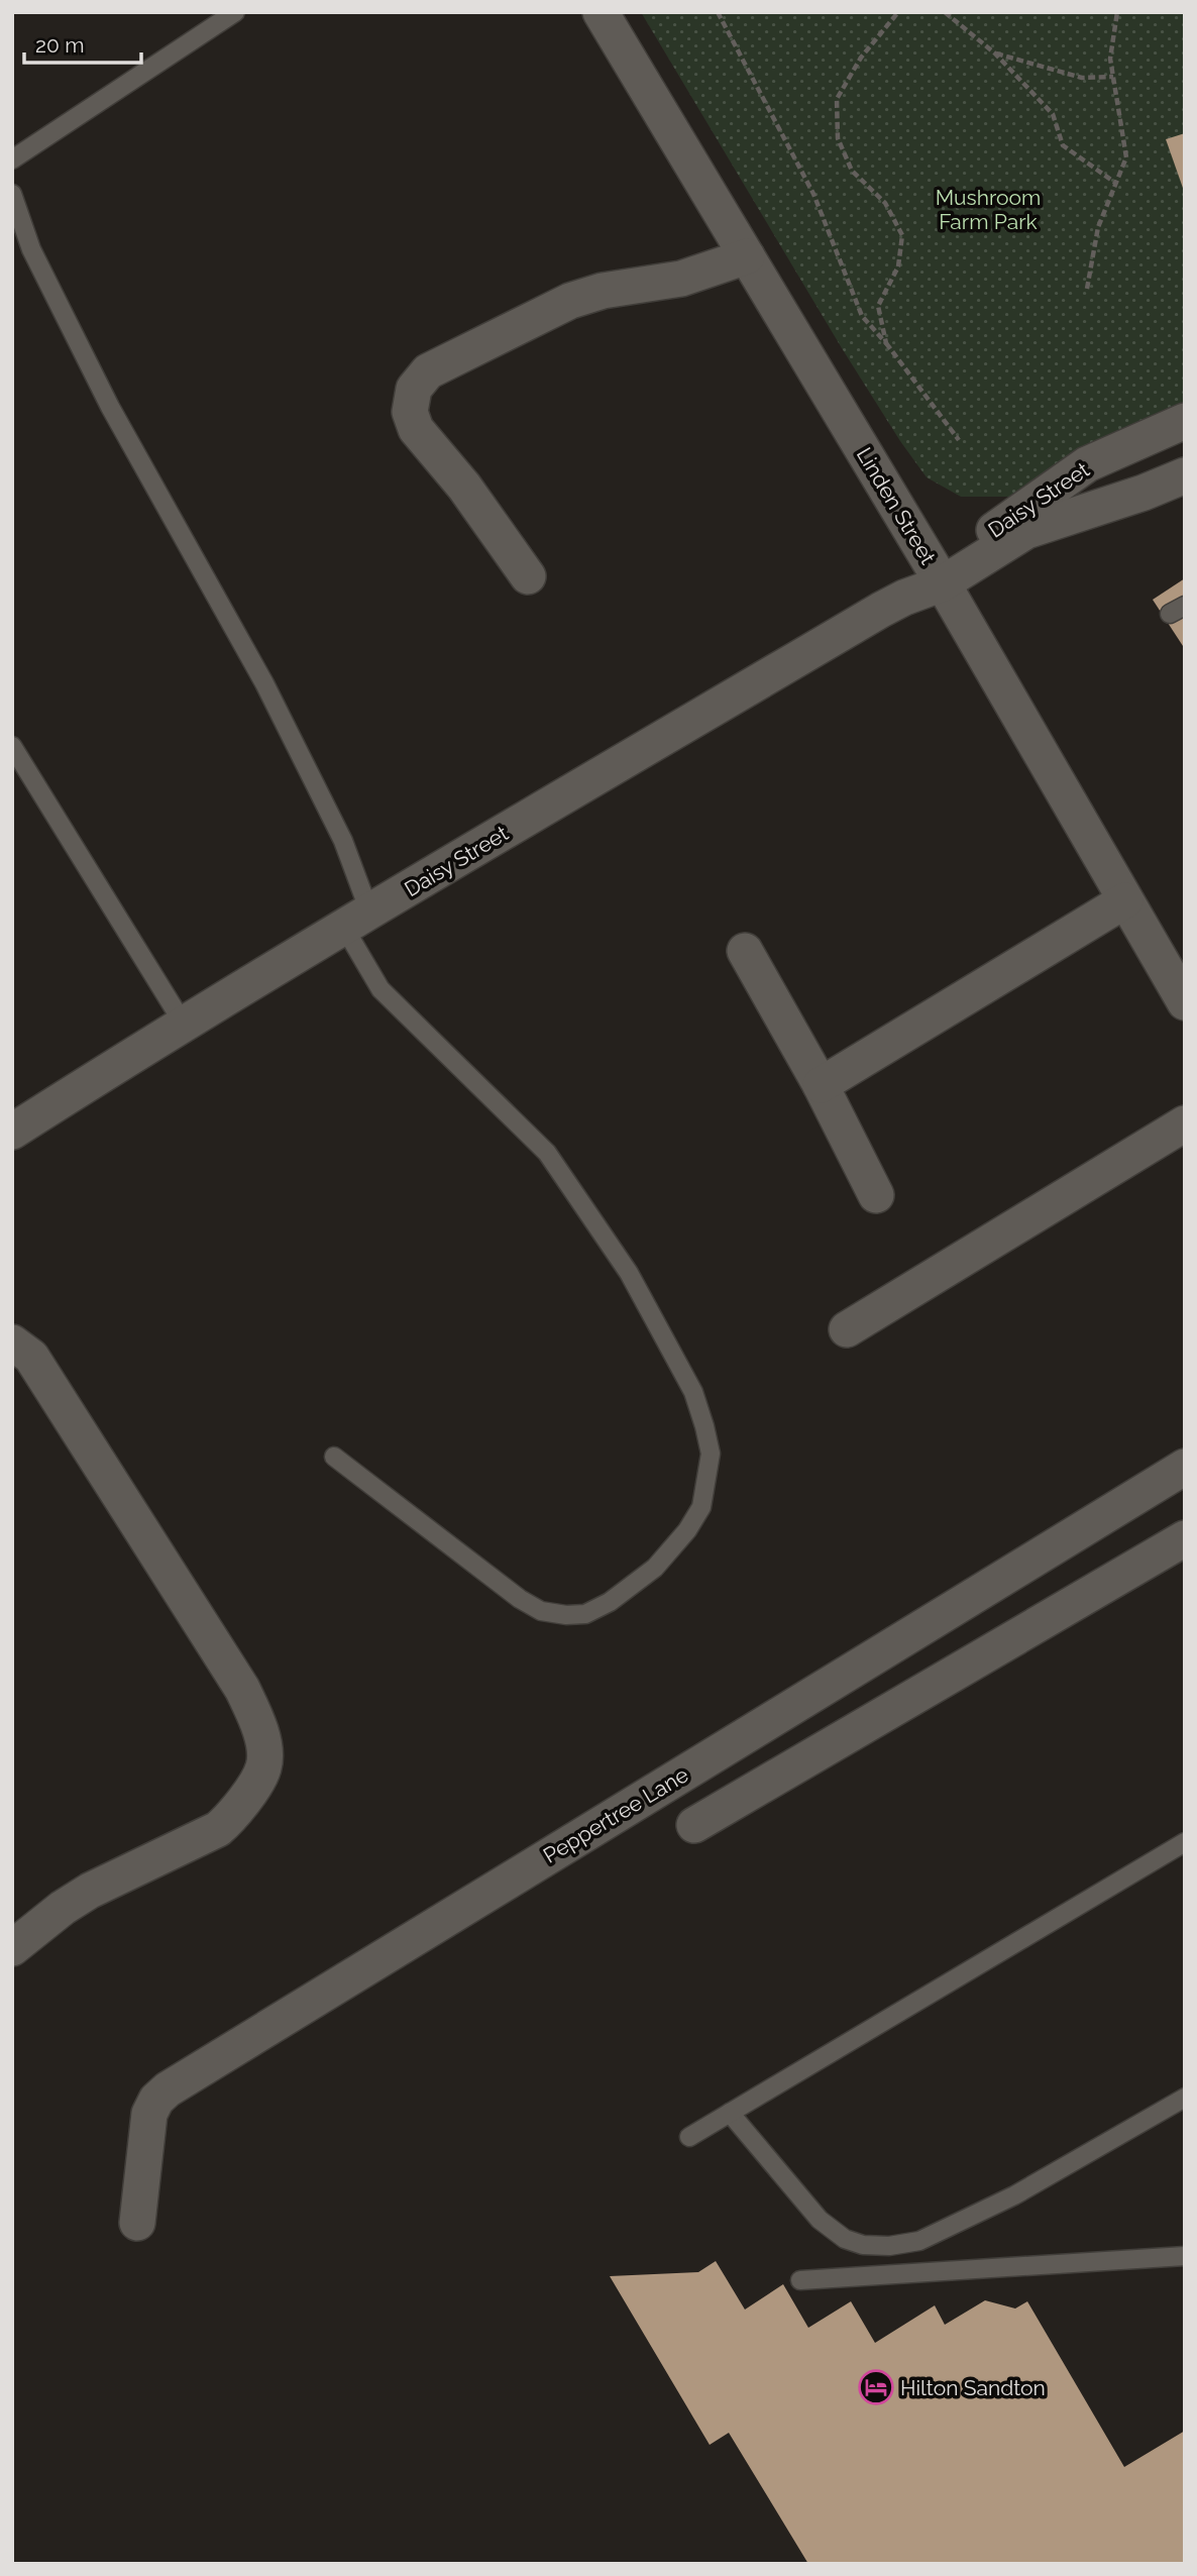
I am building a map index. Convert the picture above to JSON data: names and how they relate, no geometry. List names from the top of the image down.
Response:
{
  "streets": {
    "street": ["Daisy Street", "Linden Street", "Peppertree Lane"]
  },
  "crossings": [
    ["Daisy Street", "Linden Street"]
  ],
  "parks": ["Mushroom Farm Park"],
  "places": {
    "hotel": ["Hilton Sandton"]
  },
  "scale_bar": "20 m"
}
